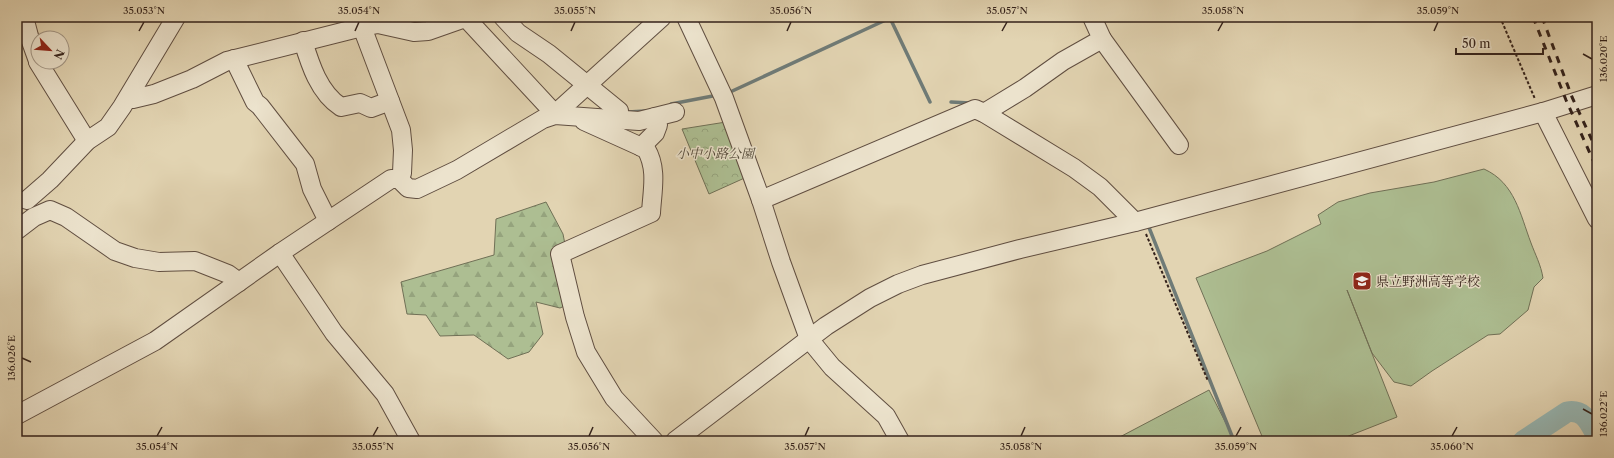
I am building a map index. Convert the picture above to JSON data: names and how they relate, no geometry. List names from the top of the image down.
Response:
{
  "parks": ["小中小路公園"],
  "places": {
    "school or university": ["県立野洲高等学校"]
  },
  "scale_bar": "50 m",
  "north": "bottom right",
  "coordinates": [
    "35.053°N",
    "35.054°N",
    "35.055°N",
    "35.056°N",
    "35.057°N",
    "35.058°N",
    "35.059°N",
    "136.020°E",
    "136.026°E",
    "136.022°E",
    "35.060°N"
  ]
}
